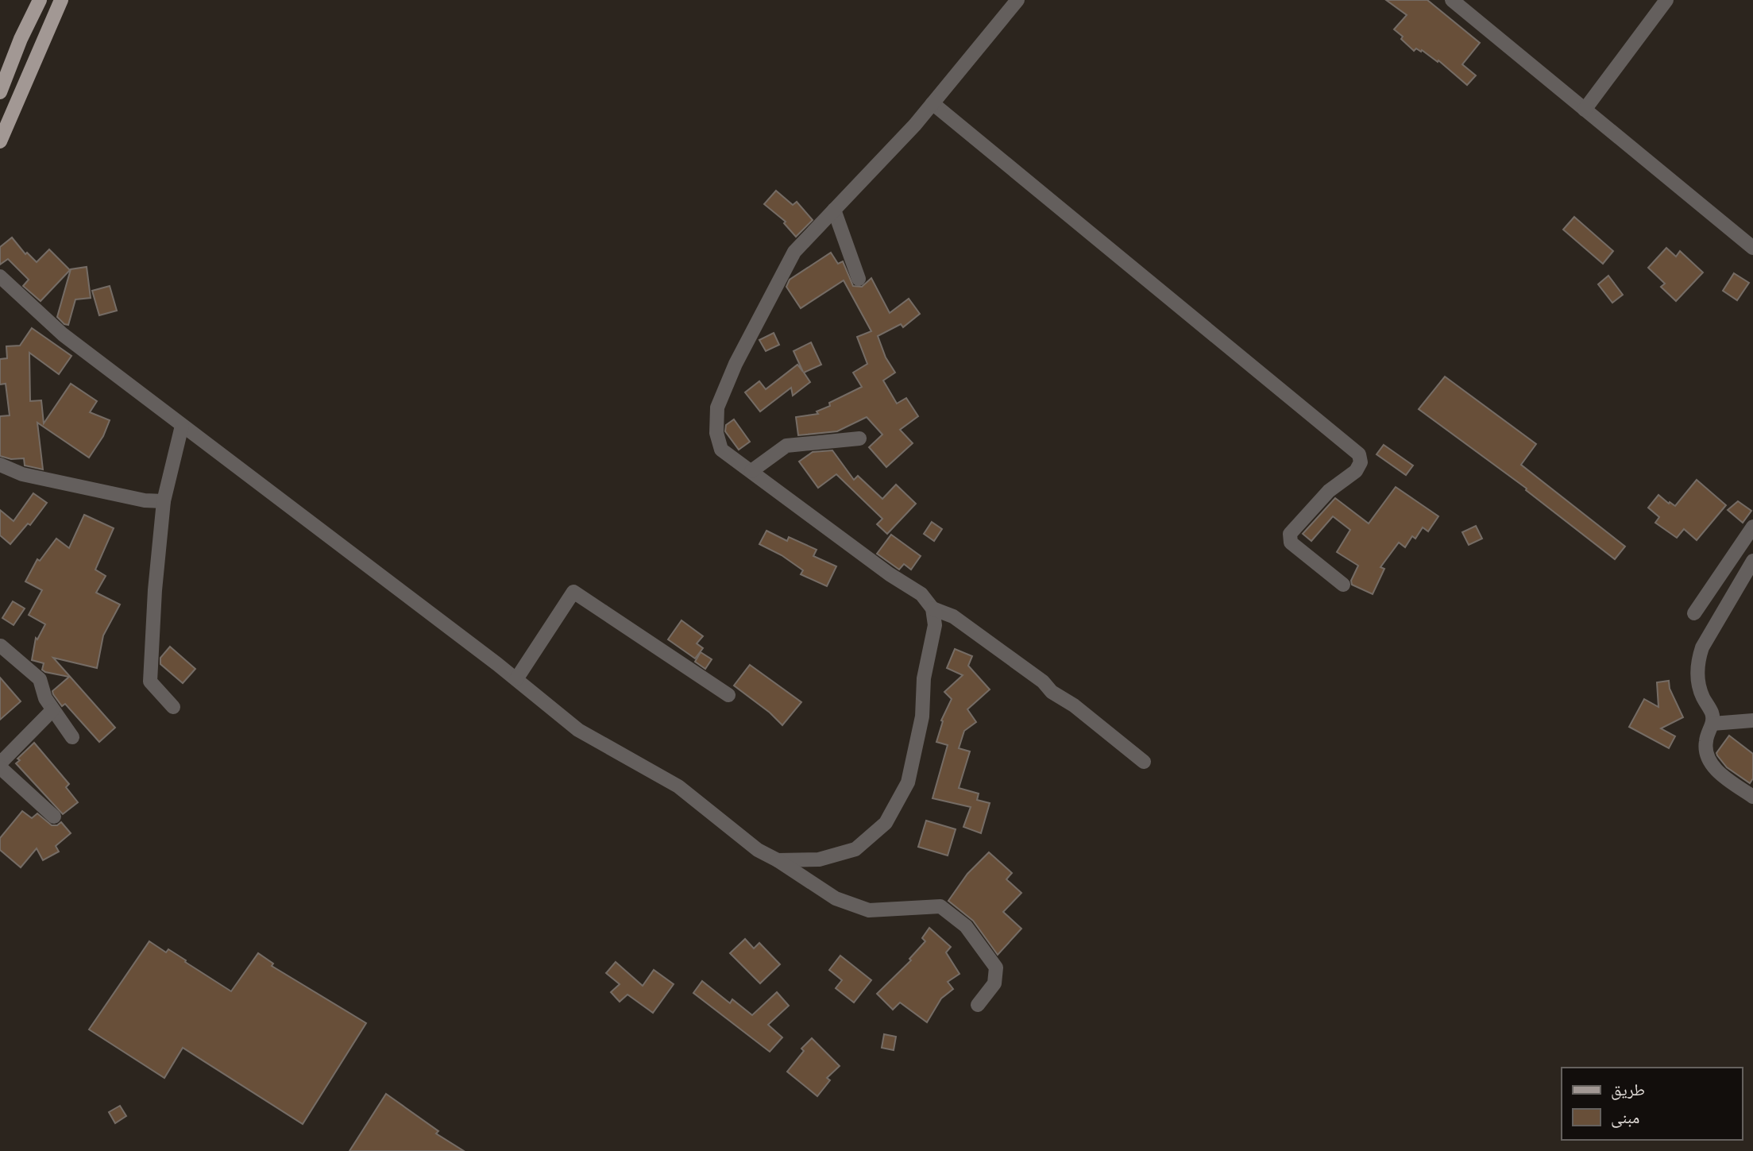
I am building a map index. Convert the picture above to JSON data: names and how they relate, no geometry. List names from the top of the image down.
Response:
{
  "legend": ["طريق", "مبنى"]
}
